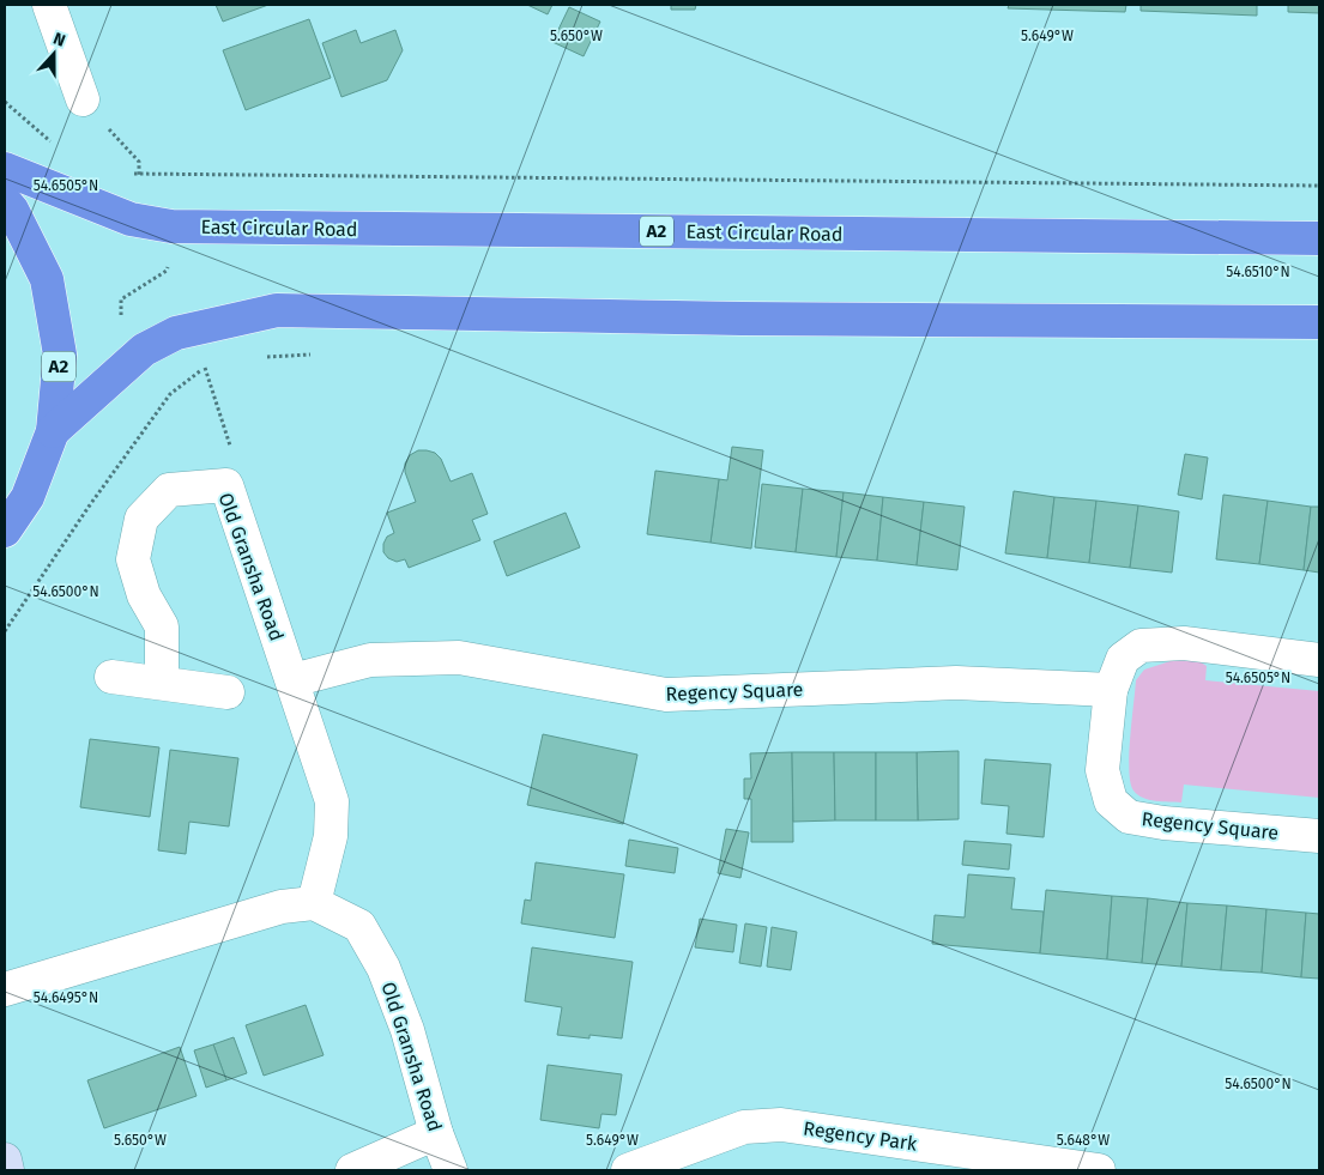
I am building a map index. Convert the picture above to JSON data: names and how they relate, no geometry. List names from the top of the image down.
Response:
{
  "streets": {
    "highway": ["East Circular Road", "A2"],
    "street": ["Old Gransha Road", "Regency Square", "Regency Park"]
  },
  "crossings": [
    ["Old Gransha Road", "Regency Square"]
  ],
  "north": "top",
  "coordinates": [
    "5.650°W",
    "5.649°W",
    "54.6505°N",
    "54.6510°N",
    "54.6500°N",
    "54.6495°N",
    "5.648°W"
  ]
}
